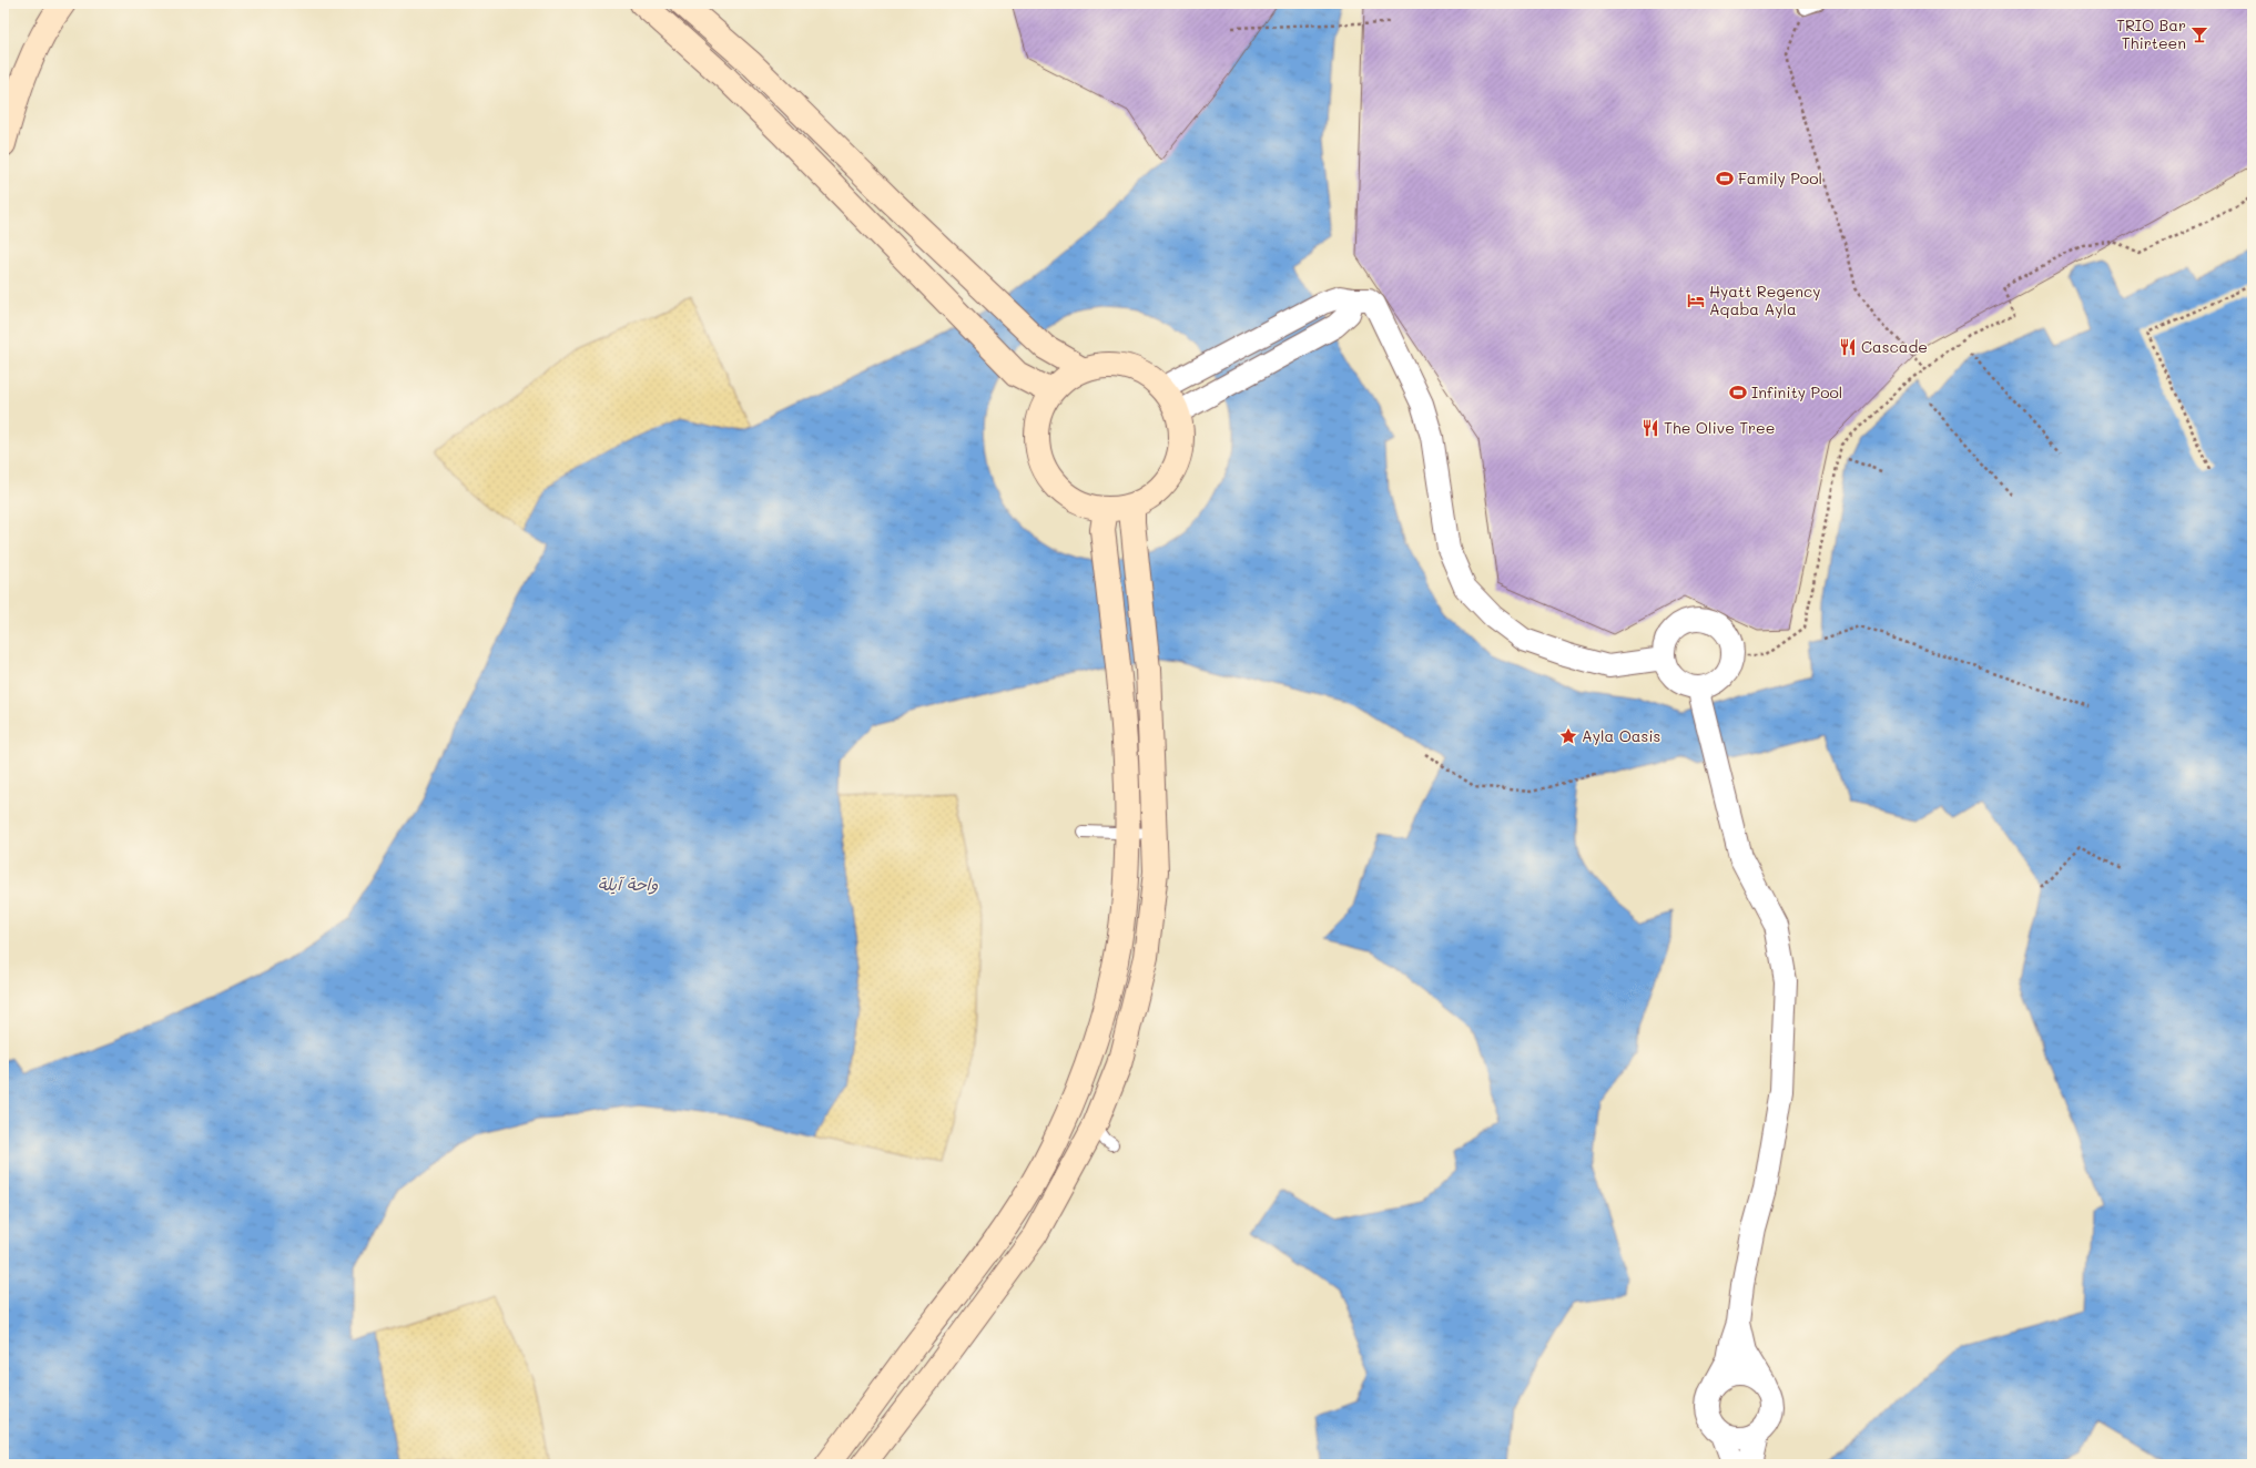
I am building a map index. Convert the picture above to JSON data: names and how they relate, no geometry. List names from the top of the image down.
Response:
{
  "water": ["واحة آيلة"],
  "places": {
    "bar": ["TRIO Bar Thirteen"],
    "sports": ["Family Pool", "Infinity Pool"],
    "hotel": ["Hyatt Regency Aqaba Ayla"],
    "restaurant": ["Cascade", "The Olive Tree"],
    "place": ["Ayla Oasis"]
  }
}
